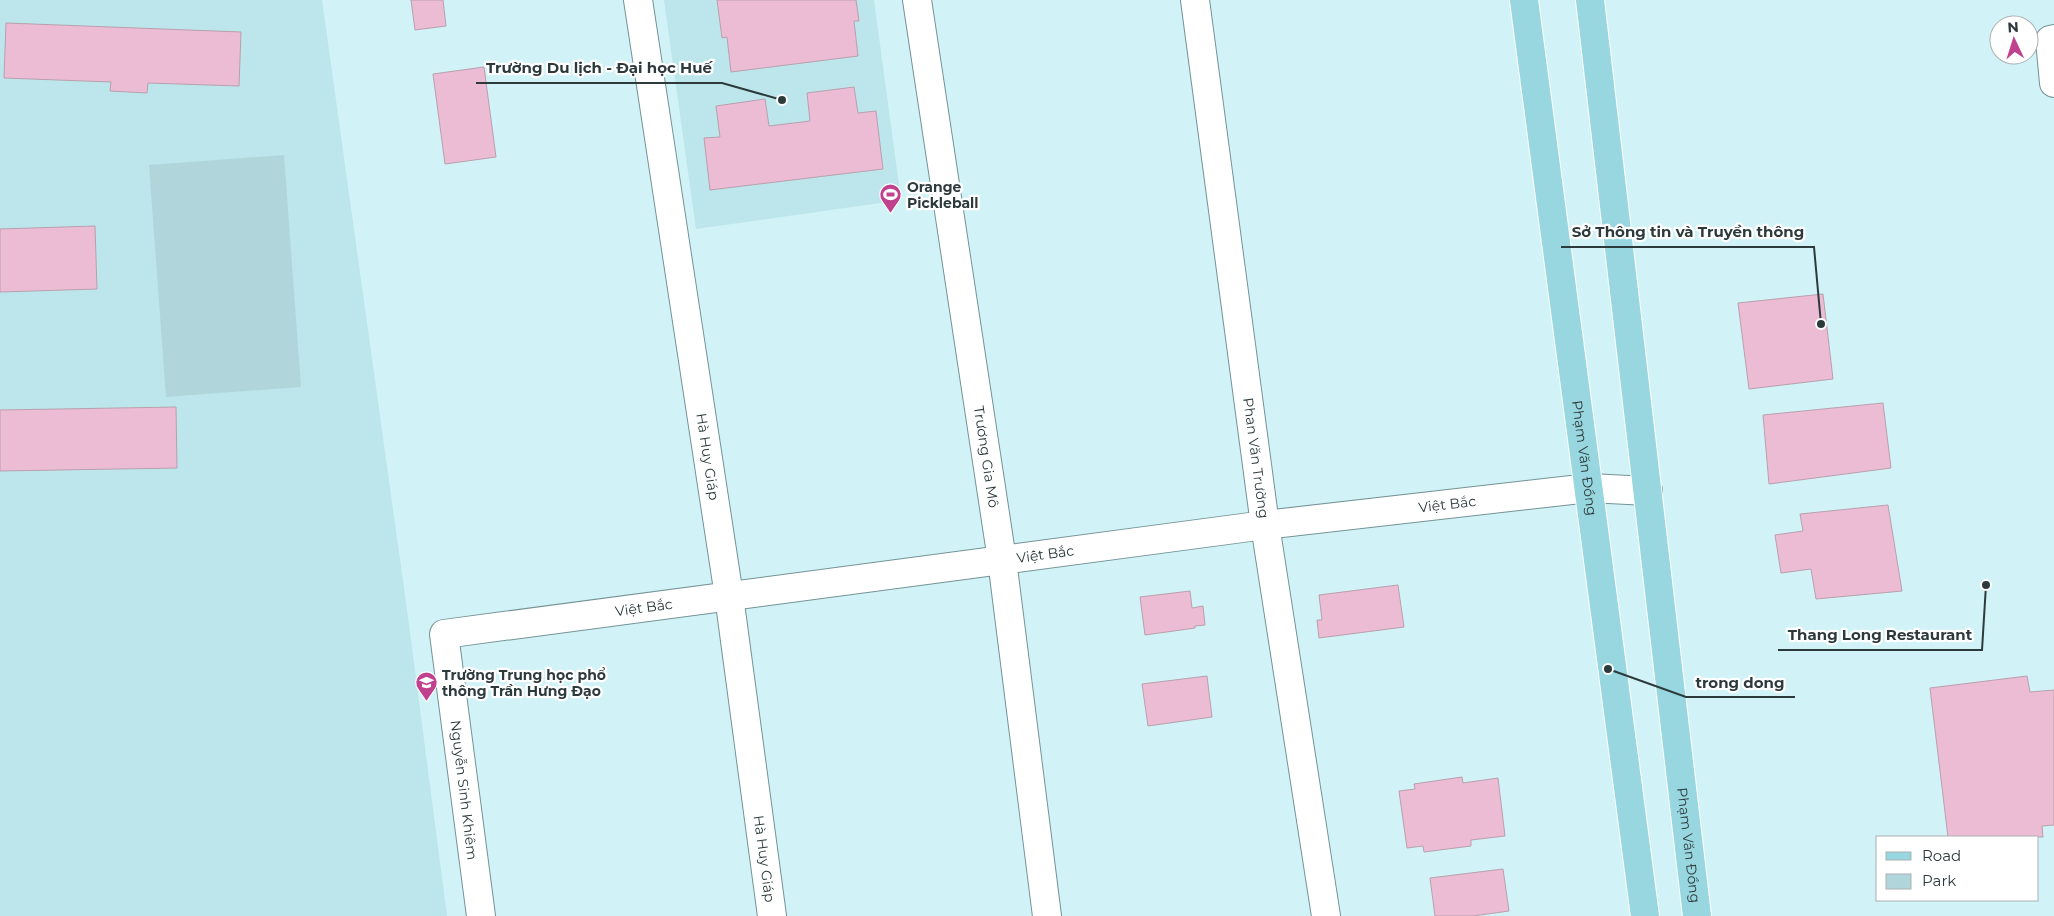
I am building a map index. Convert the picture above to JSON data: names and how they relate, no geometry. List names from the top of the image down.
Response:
{
  "streets": {
    "main road": ["Phạm Văn Đồng"],
    "street": [
      "Trương Gia Mô",
      "Hà Huy Giáp",
      "Phan Văn Trường",
      "Việt Bắc",
      "Nguyễn Sinh Khiêm"
    ]
  },
  "crossings": [
    ["Trương Gia Mô", "Việt Bắc"],
    ["Hà Huy Giáp", "Việt Bắc"],
    ["Phạm Văn Đồng", "Việt Bắc"],
    ["Phan Văn Trường", "Việt Bắc"],
    ["Việt Bắc", "Nguyễn Sinh Khiêm"]
  ],
  "places": {
    "other": [
      "Trường Du lịch - Đại học Huế",
      "Sở Thông tin và Truyền thông",
      "Thang Long Restaurant",
      "trong dong"
    ],
    "sports": ["Orange Pickleball"],
    "school or university": ["Trường Trung học phổ thông Trần Hưng Đạo"]
  },
  "legend": ["Road", "Park"],
  "north": "top"
}
